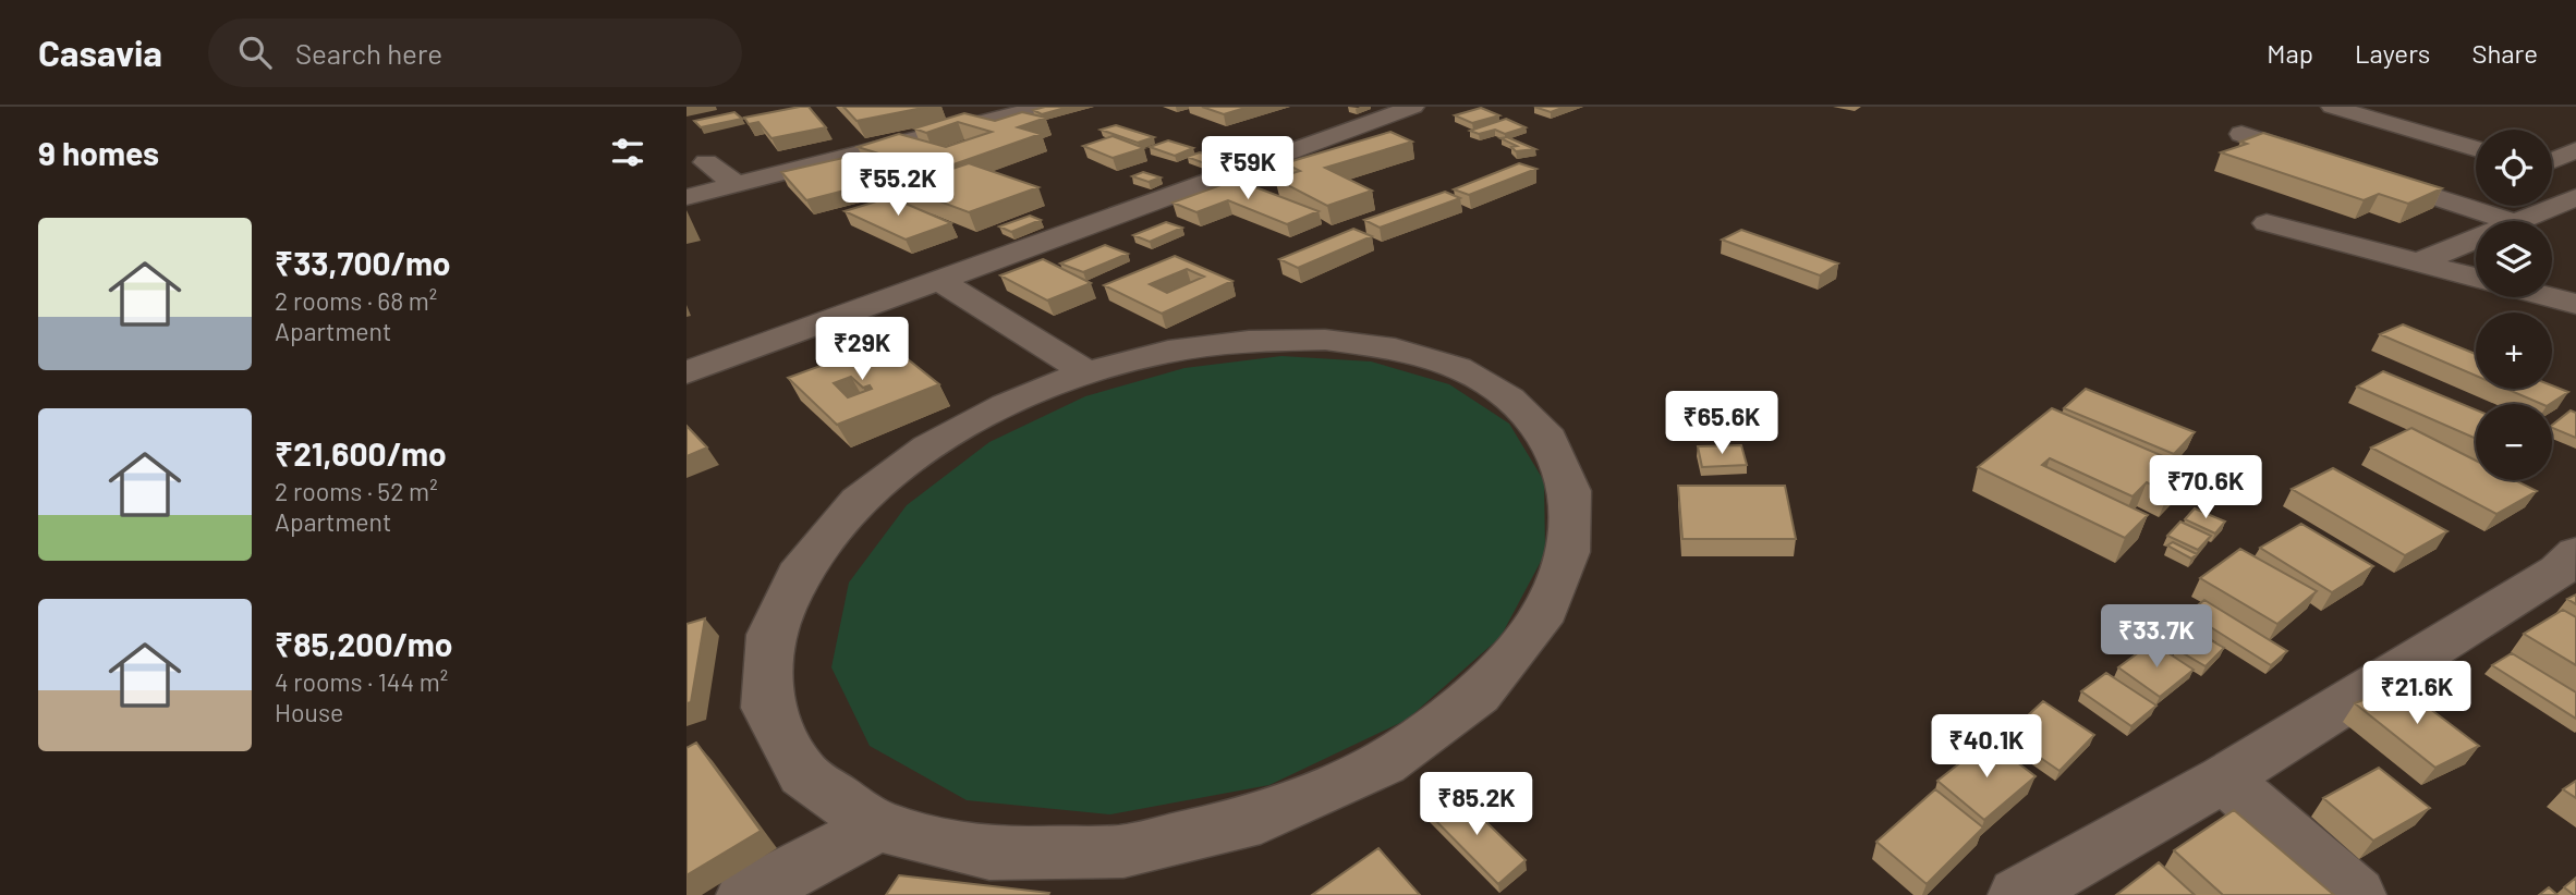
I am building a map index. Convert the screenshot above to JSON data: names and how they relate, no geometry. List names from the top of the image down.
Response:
{
  "page": {
    "header": "Casavia",
    "search": "Search here",
    "nav": ["Map", "Layers", "Share"],
    "heading": "9 homes",
    "map_buttons": ["+", "−"],
    "price": [
      "₹59K",
      "₹55.2K",
      "₹29K",
      "₹65.6K",
      "₹70.6K",
      "₹33.7K",
      "₹21.6K",
      "₹40.1K",
      "₹85.2K"
    ],
    "list": [
      {
        "name": "₹33,700/mo",
        "note": "2 rooms · 68 m² · Apartment"
      },
      {
        "name": "₹21,600/mo",
        "note": "2 rooms · 52 m² · Apartment"
      },
      {
        "name": "₹85,200/mo",
        "note": "4 rooms · 144 m² · House"
      }
    ]
  }
}
